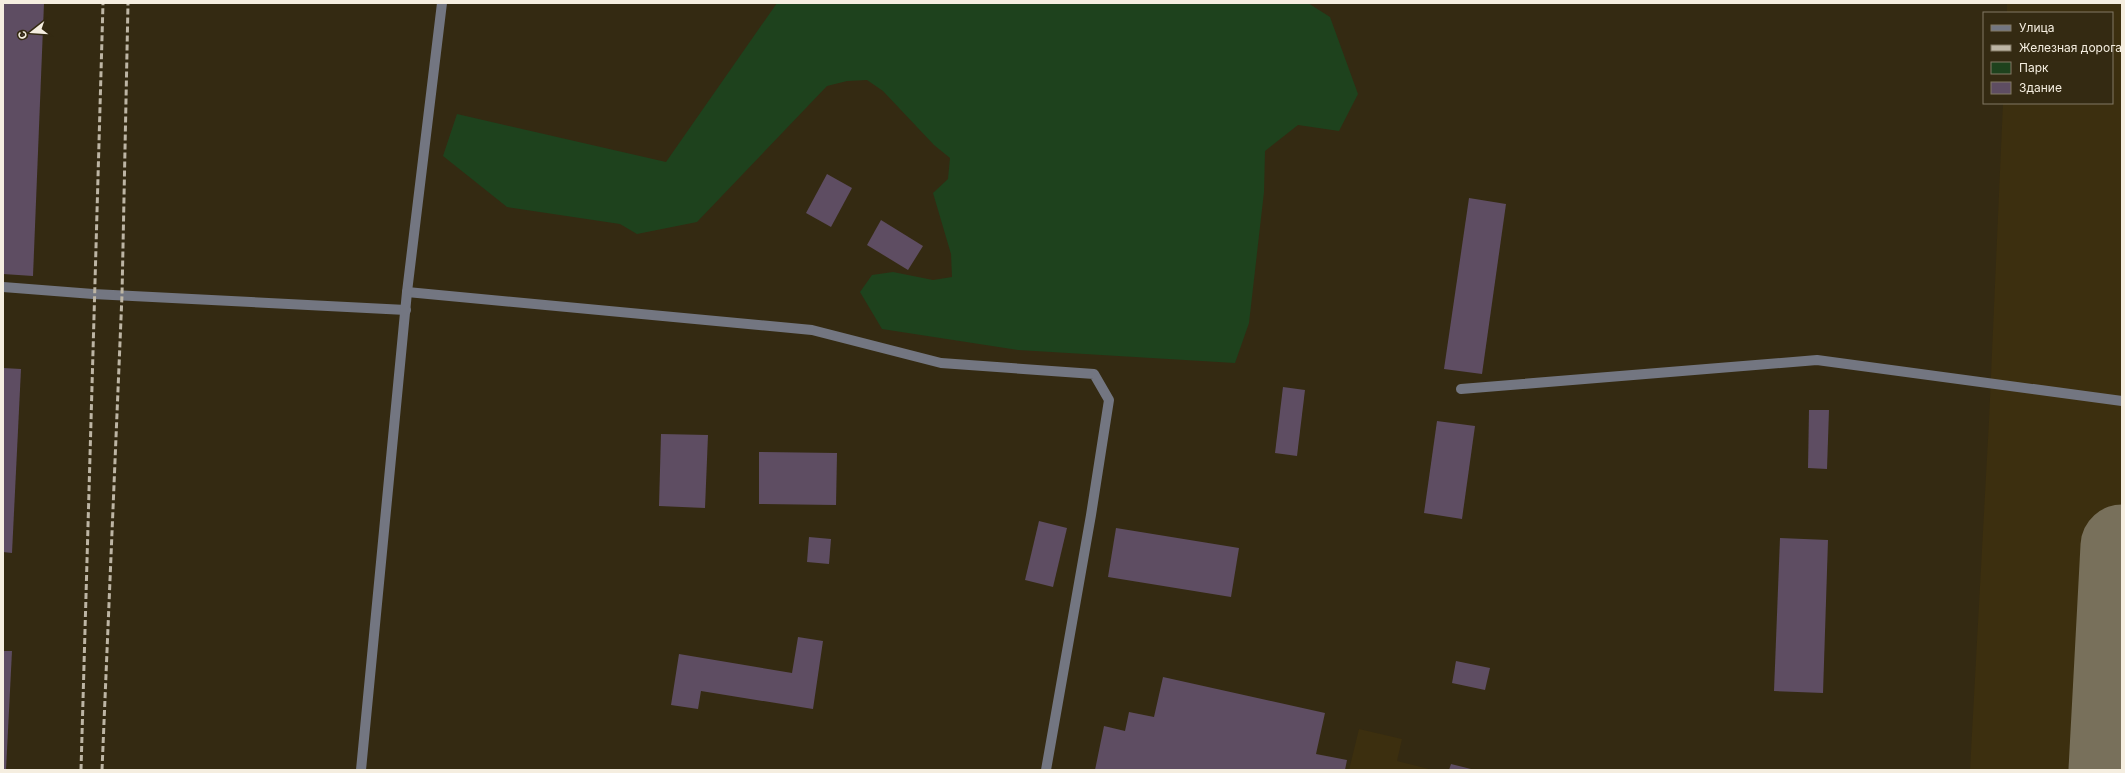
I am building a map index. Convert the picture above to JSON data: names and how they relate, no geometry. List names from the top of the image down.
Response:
{
  "legend": [
    "Улица",
    "Железная дорога",
    "Парк",
    "Здание"
  ],
  "north": "left"
}
